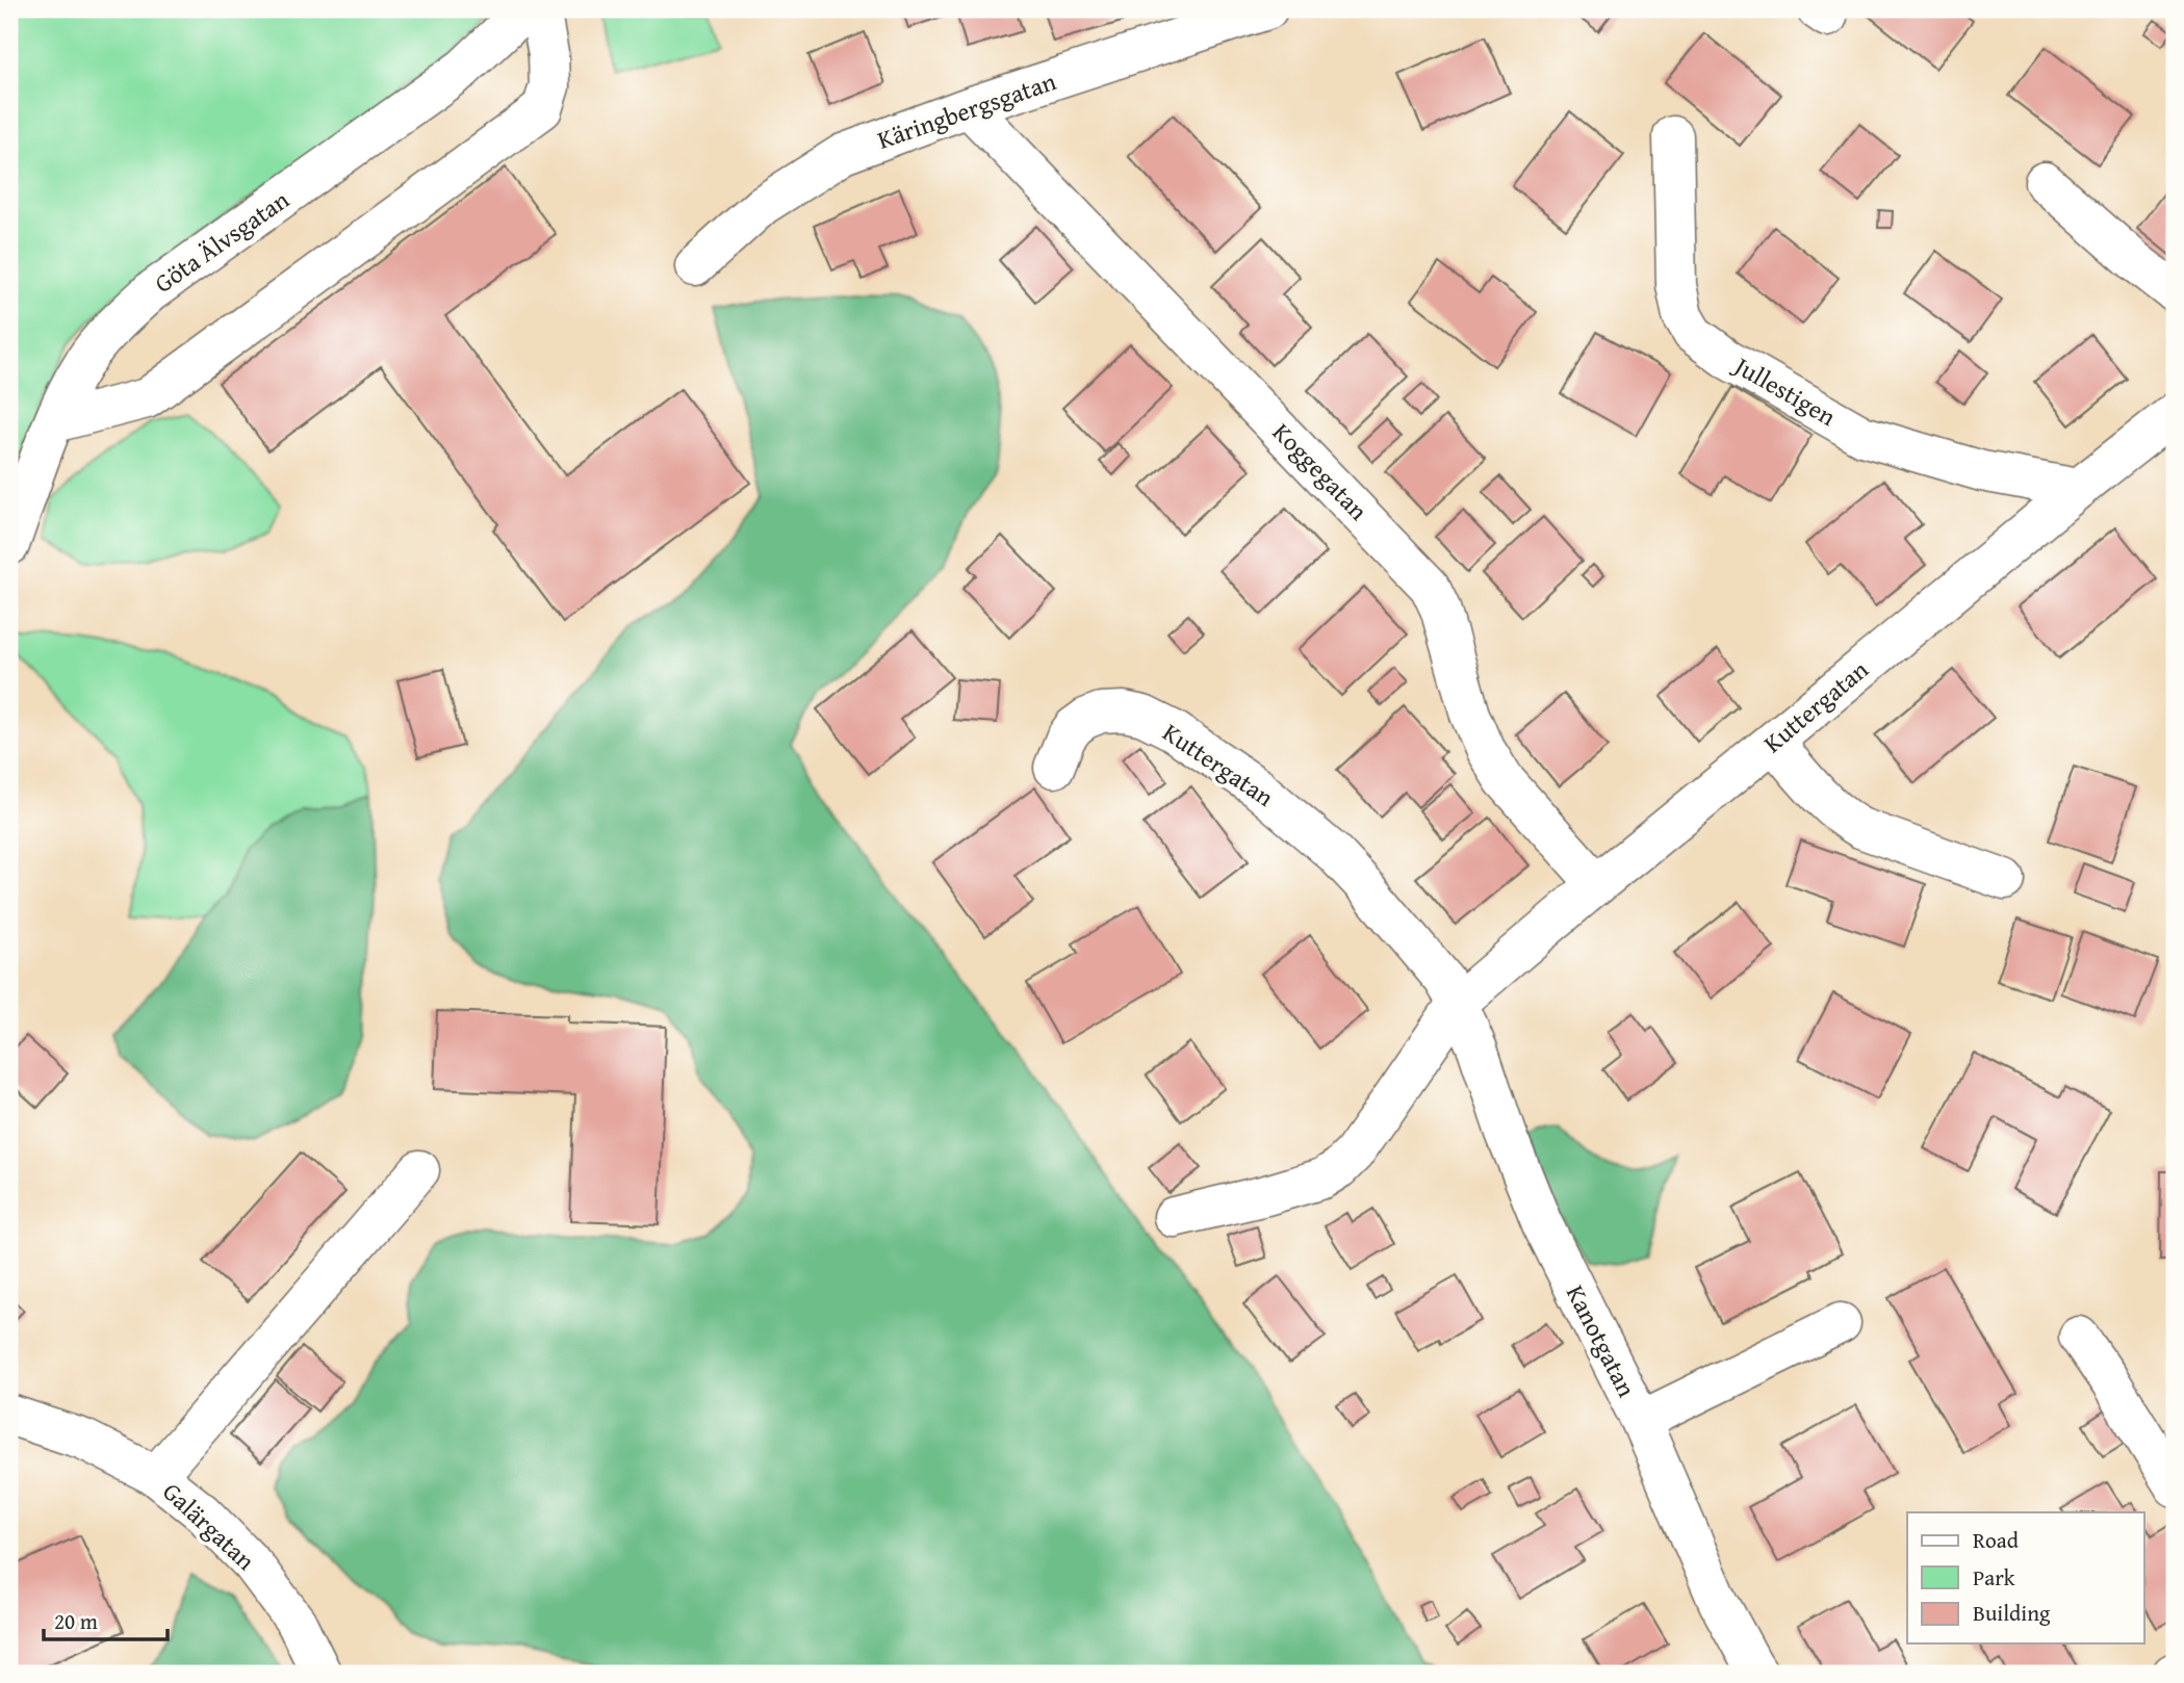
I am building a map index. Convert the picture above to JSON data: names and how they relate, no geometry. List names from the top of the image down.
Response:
{
  "streets": {
    "street": [
      "Käringbergsgatan",
      "Göta Älvsgatan",
      "Jullestigen",
      "Koggegatan",
      "Kuttergatan",
      "Kanotgatan",
      "Galärgatan"
    ]
  },
  "crossings": [
    ["Käringbergsgatan", "Koggegatan"],
    ["Jullestigen", "Kuttergatan"],
    ["Koggegatan", "Kuttergatan"],
    ["Kuttergatan", "Kanotgatan"]
  ],
  "legend": ["Road", "Park", "Building"],
  "scale_bar": "20 m"
}
